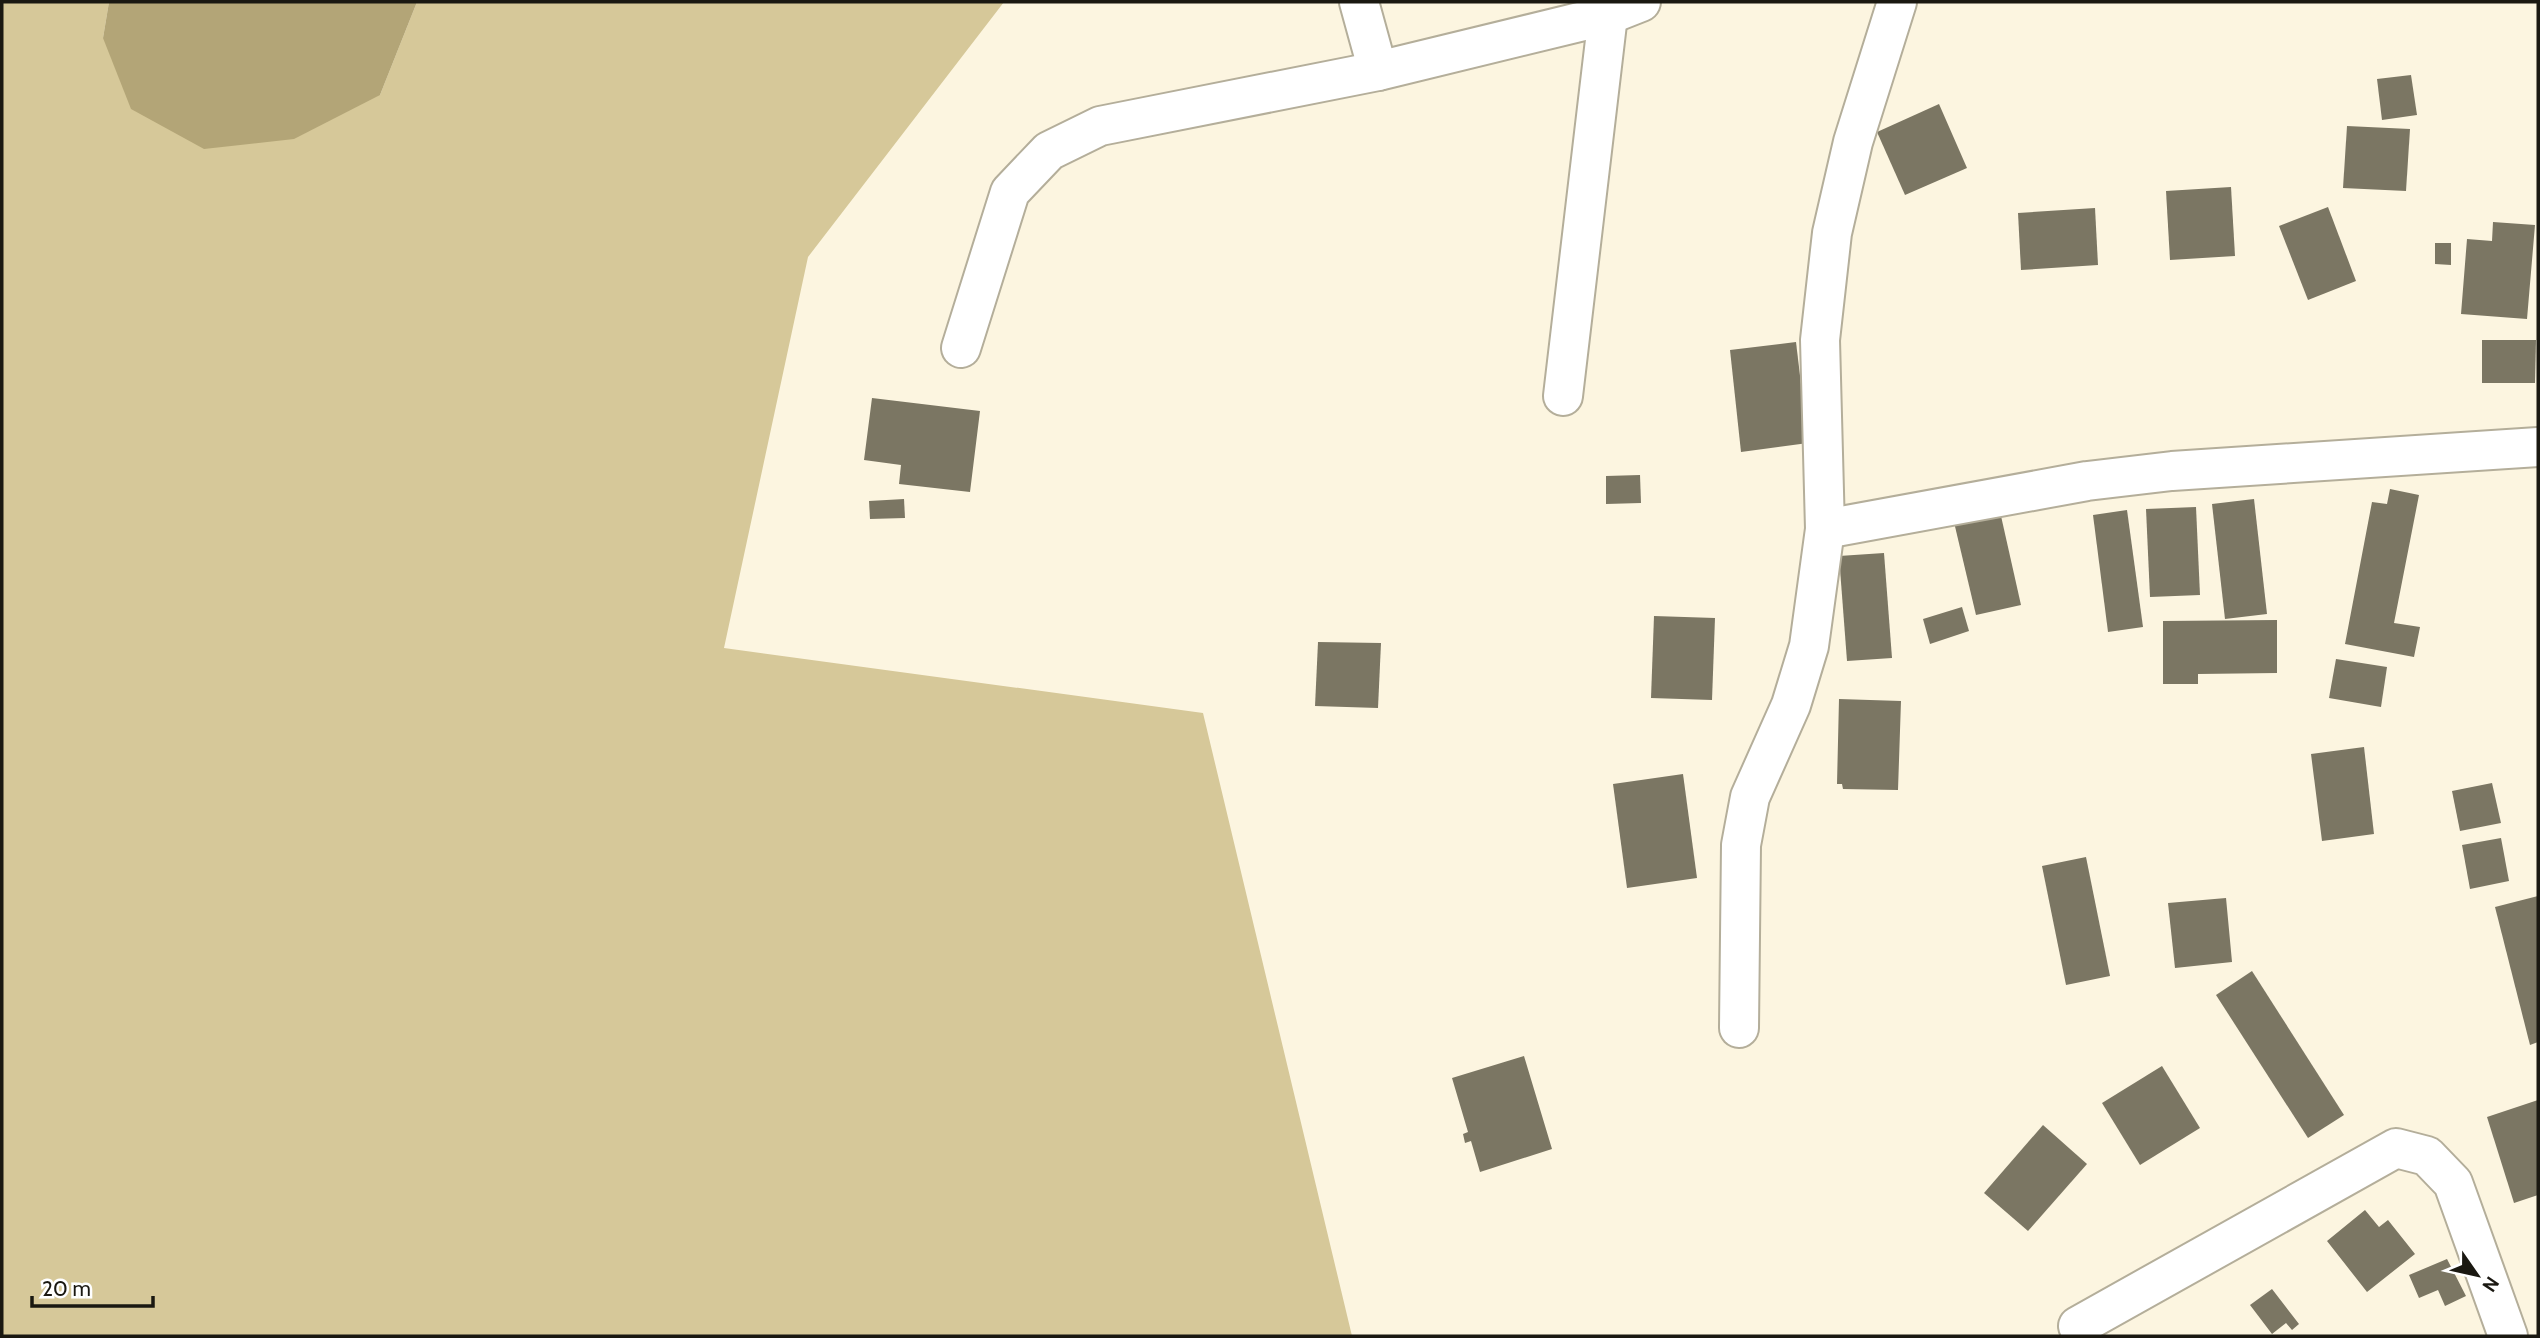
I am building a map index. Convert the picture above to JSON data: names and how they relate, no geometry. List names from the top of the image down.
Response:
{
  "scale_bar": "20 m",
  "north": "bottom right"
}
